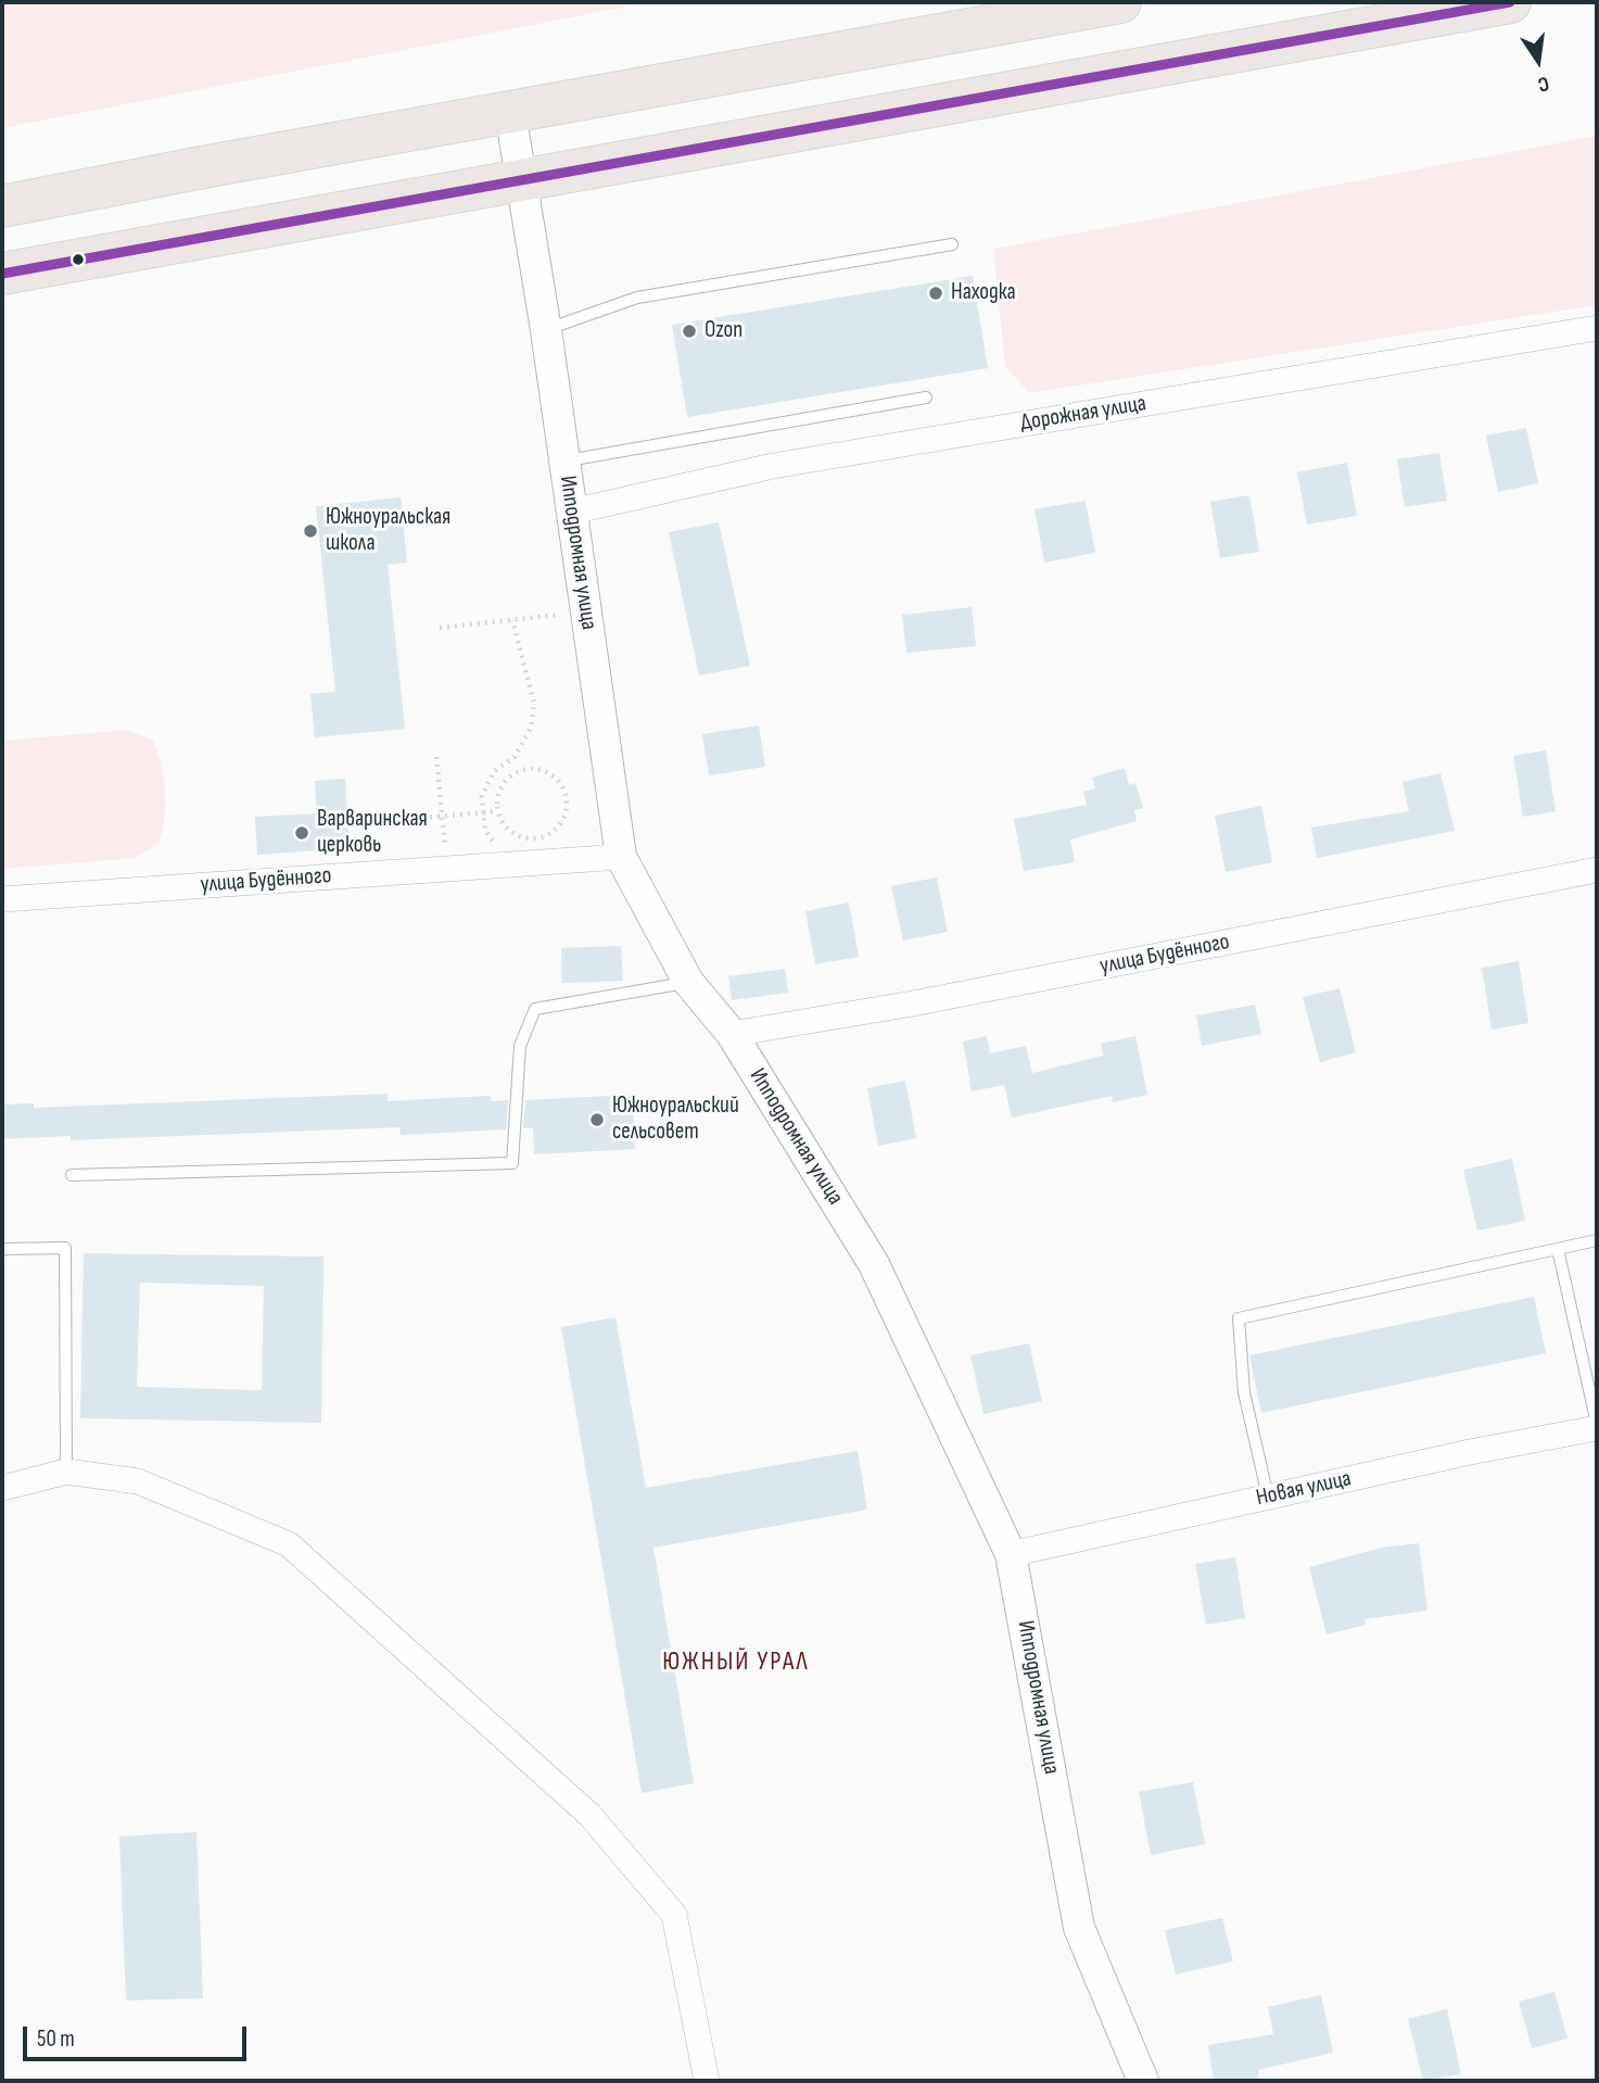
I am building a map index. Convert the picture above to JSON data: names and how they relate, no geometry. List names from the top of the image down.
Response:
{
  "streets": {
    "street": [
      "Дорожная улица",
      "Ипподромная улица",
      "улица Будённого",
      "Новая улица"
    ]
  },
  "crossings": [
    ["Дорожная улица", "Ипподромная улица"],
    ["Ипподромная улица", "улица Будённого"],
    ["Ипподромная улица", "Новая улица"]
  ],
  "districts": ["ЮЖНЫЙ УРАЛ"],
  "places": [
    "Находка",
    "Ozon",
    "Южноуральская школа",
    "Варваринская церковь",
    "Южноуральский сельсовет"
  ],
  "scale_bar": "50 m",
  "north": "bottom"
}
